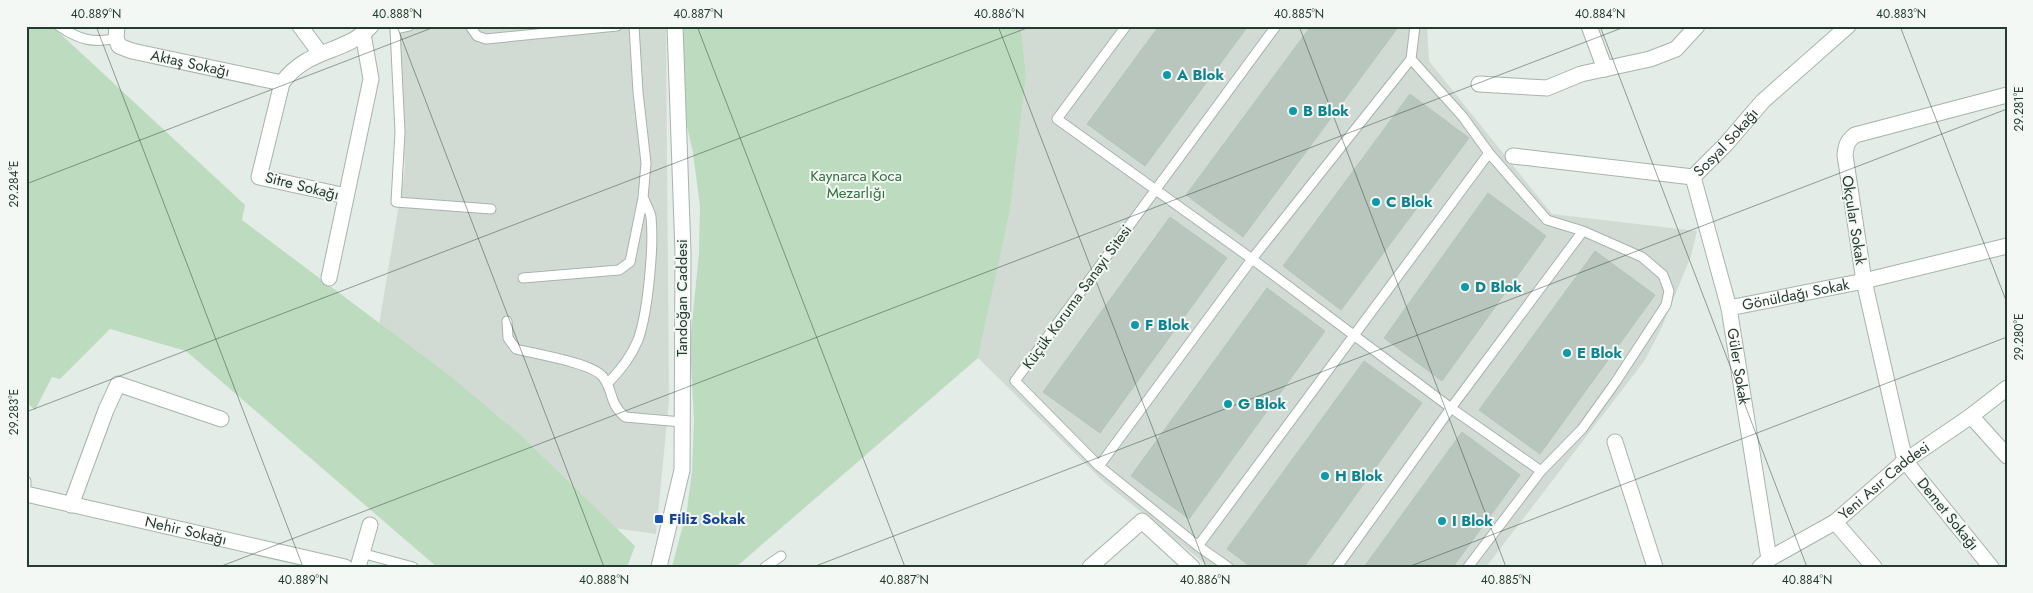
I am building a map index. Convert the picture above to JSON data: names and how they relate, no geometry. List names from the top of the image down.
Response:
{
  "streets": {
    "street": [
      "Aktaş Sokağı",
      "Sosyal Sokağı",
      "Sitre Sokağı",
      "Okçular Sokak",
      "Gönüldağı Sokak",
      "Tandoğan Caddesi",
      "Güler Sokak",
      "Yeni Asır Caddesi",
      "Demet Sokağı",
      "Nehir Sokağı"
    ],
    "lane": ["Küçük Koruma Sanayi Sitesi"]
  },
  "crossings": [
    ["Aktaş Sokağı", "Sitre Sokağı"],
    ["Sosyal Sokağı", "Güler Sokak"],
    ["Okçular Sokak", "Gönüldağı Sokak"],
    ["Okçular Sokak", "Yeni Asır Caddesi"],
    ["Okçular Sokak", "Demet Sokağı"],
    ["Gönüldağı Sokak", "Güler Sokak"],
    ["Güler Sokak", "Yeni Asır Caddesi"],
    ["Yeni Asır Caddesi", "Demet Sokağı"]
  ],
  "parks": ["Kaynarca Koca Mezarlığı"],
  "places": {
    "other": [
      "A Blok",
      "B Blok",
      "C Blok",
      "D Blok",
      "F Blok",
      "E Blok",
      "G Blok",
      "H Blok",
      "I Blok"
    ],
    "transit": ["Filiz Sokak"]
  },
  "coordinates": [
    "40.889°N",
    "40.888°N",
    "40.887°N",
    "40.886°N",
    "40.885°N",
    "40.884°N",
    "40.883°N",
    "29.281°E",
    "29.284°E",
    "29.280°E",
    "29.283°E"
  ]
}
